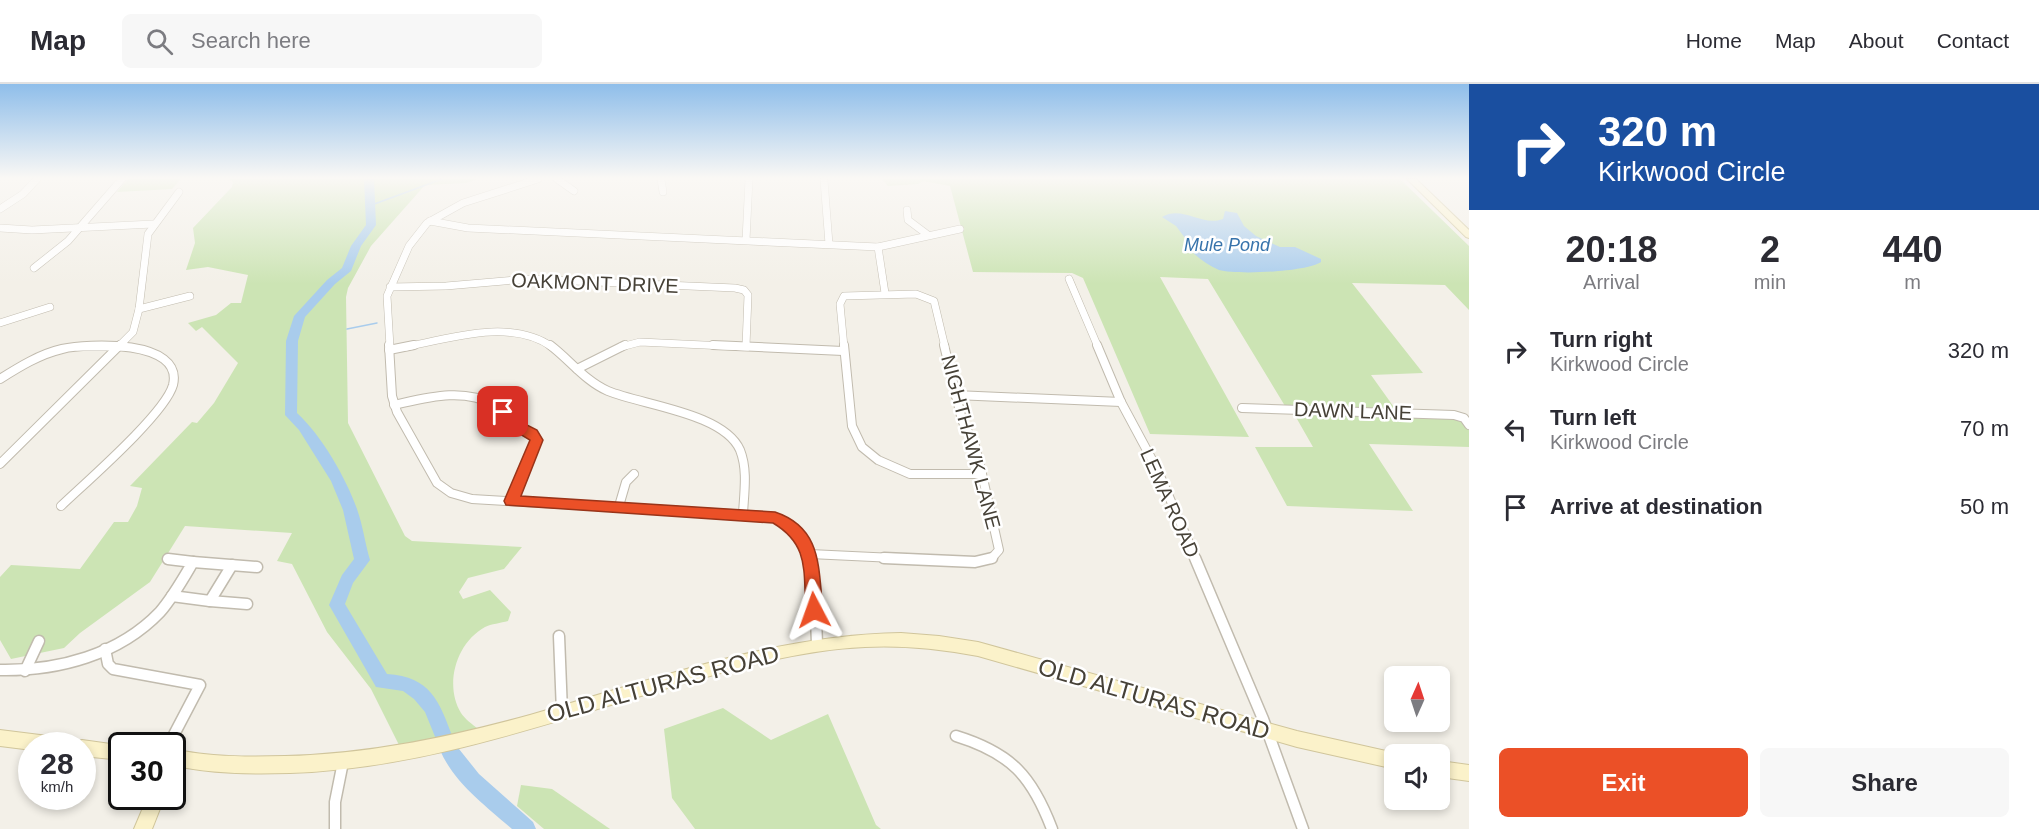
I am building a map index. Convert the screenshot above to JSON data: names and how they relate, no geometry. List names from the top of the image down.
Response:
{
  "streets": {
    "main road": ["OLD ALTURAS ROAD"],
    "street": [
      "OAKMONT DRIVE",
      "DAWN LANE",
      "NIGHTHAWK LANE",
      "LEMA ROAD"
    ]
  },
  "crossings": [
    ["LEMA ROAD", "OLD ALTURAS ROAD"]
  ],
  "water": ["Mule Pond"],
  "north": "top",
  "page": {
    "header": "Map",
    "search": "Search here",
    "nav": [
      "Home",
      "Map",
      "About",
      "Contact"
    ],
    "turn": ["320 m", "Kirkwood Circle"],
    "eta": [
      "20:18",
      "Arrival",
      "2",
      "min",
      "440",
      "m"
    ],
    "list": [
      {
        "name": "Turn right",
        "note": "Kirkwood Circle",
        "value": "320 m"
      },
      {
        "name": "Turn left",
        "note": "Kirkwood Circle",
        "value": "70 m"
      },
      {
        "name": "Arrive at destination",
        "value": "50 m"
      }
    ],
    "speed": "28 km/h",
    "limit": "30",
    "buttons": ["Exit", "Share"]
  }
}
